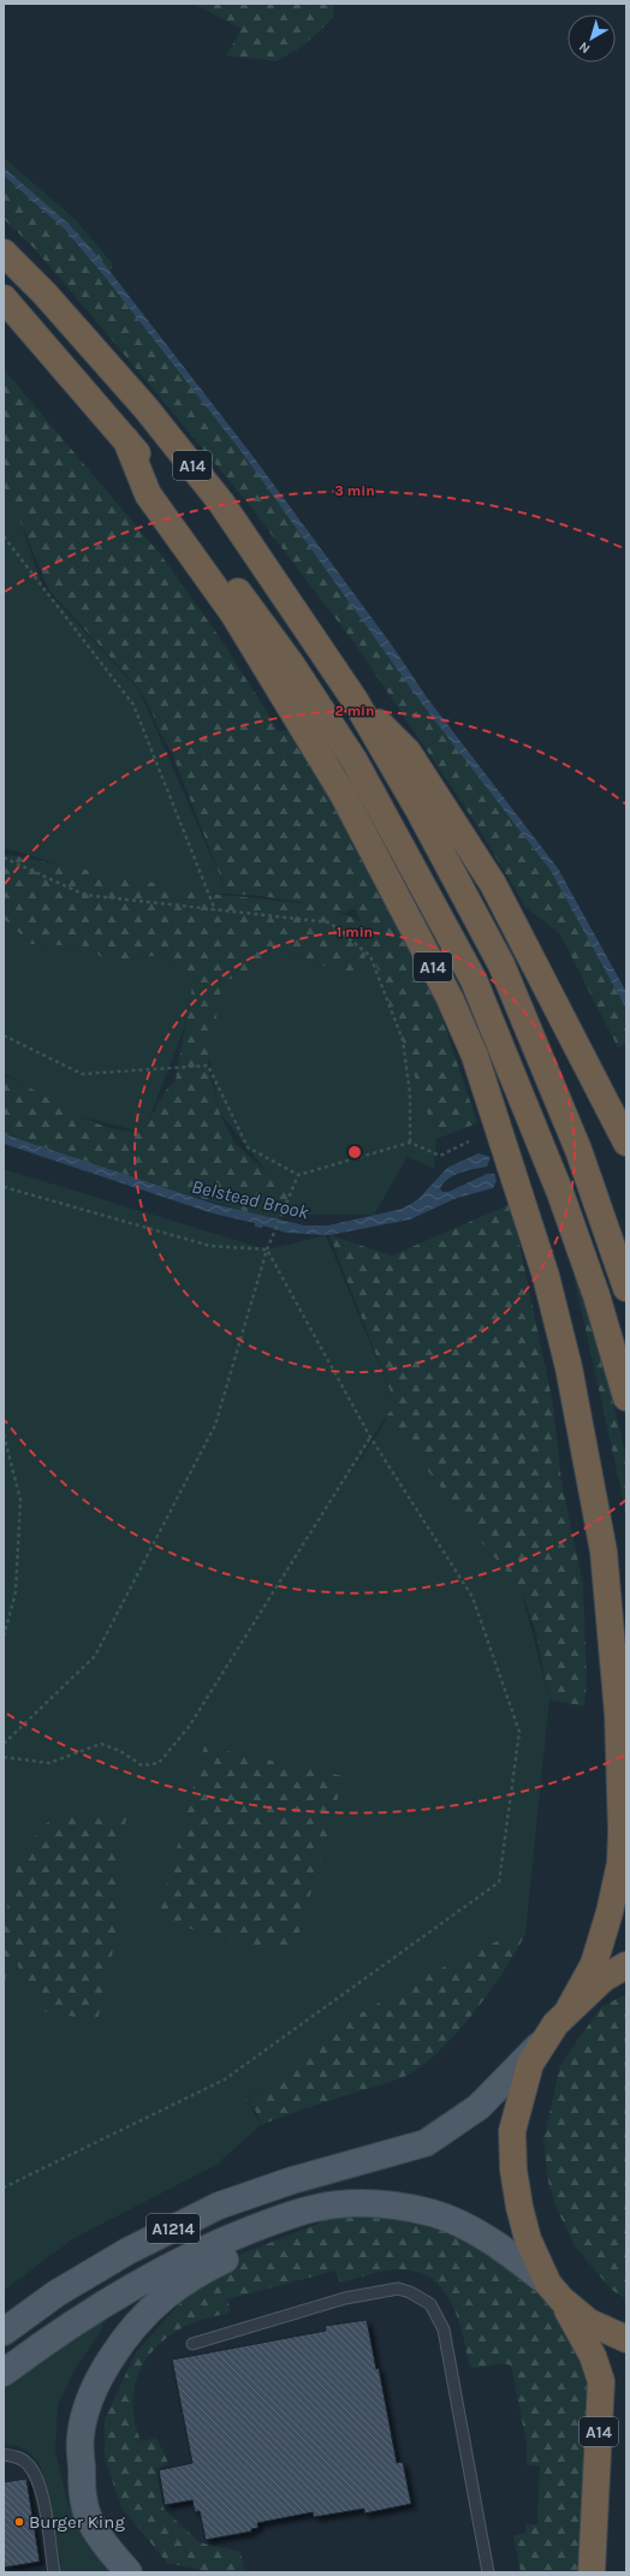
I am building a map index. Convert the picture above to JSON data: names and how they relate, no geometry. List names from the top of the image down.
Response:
{
  "streets": {
    "highway": ["A14"],
    "main road": ["A1214"]
  },
  "crossings": [
    ["A14", "A1214"]
  ],
  "water": ["Belstead Brook"],
  "places": ["Burger King"],
  "north": "bottom left",
  "rings": ["3 min", "2 min", "1 min"]
}
